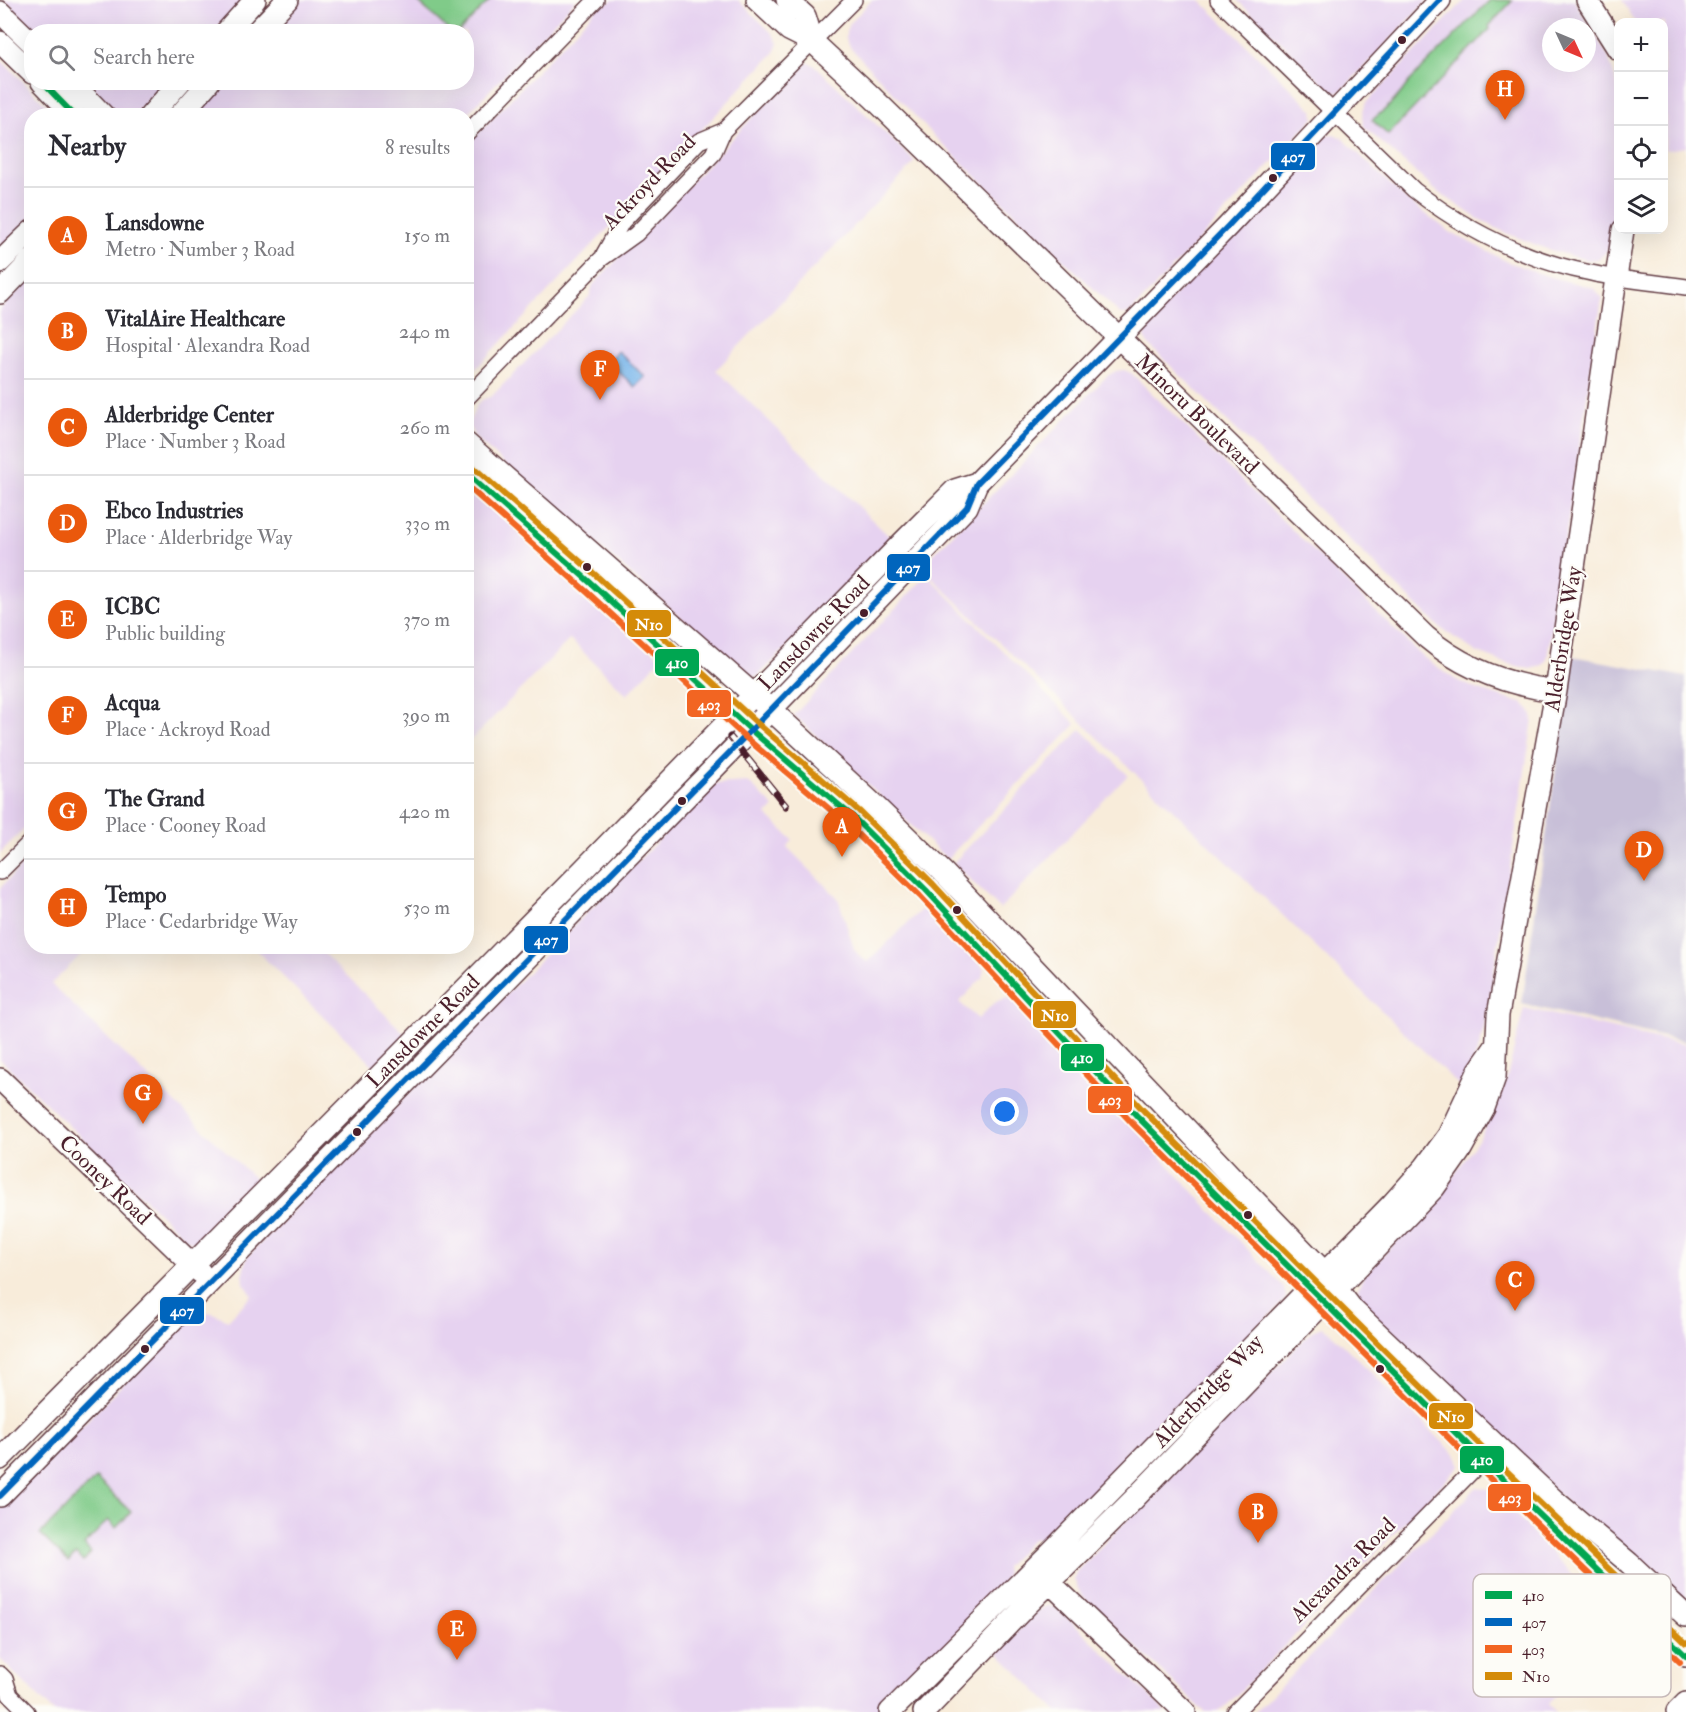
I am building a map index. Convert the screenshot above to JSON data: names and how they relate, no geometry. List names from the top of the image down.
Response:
{
  "streets": {
    "street": [
      "Ackroyd Road",
      "Minoru Boulevard",
      "Lansdowne Road",
      "Alderbridge Way",
      "Cooney Road",
      "Alexandra Road"
    ]
  },
  "crossings": [
    ["Ackroyd Road", "Minoru Boulevard"],
    ["Minoru Boulevard", "Lansdowne Road"],
    ["Minoru Boulevard", "Alderbridge Way"],
    ["Lansdowne Road", "Cooney Road"]
  ],
  "lines": [
    "transit line 407",
    "transit line 410",
    "transit line N10",
    "transit line 403"
  ],
  "legend": [
    "410",
    "407",
    "403",
    "N10"
  ],
  "north": "bottom right",
  "page": {
    "map_buttons": ["+", "−"],
    "search": "Search here",
    "pins": [
      "H",
      "F",
      "A",
      "D",
      "G",
      "C",
      "B",
      "E"
    ],
    "heading": ["Nearby", "8 results"],
    "list": [
      {
        "mark": "A",
        "name": "Lansdowne",
        "note": "Metro · Number 3 Road",
        "value": "150 m"
      },
      {
        "mark": "B",
        "name": "VitalAire Healthcare",
        "note": "Hospital · Alexandra Road",
        "value": "240 m"
      },
      {
        "mark": "C",
        "name": "Alderbridge Center",
        "note": "Place · Number 3 Road",
        "value": "260 m"
      },
      {
        "mark": "D",
        "name": "Ebco Industries",
        "note": "Place · Alderbridge Way",
        "value": "330 m"
      },
      {
        "mark": "E",
        "name": "ICBC",
        "note": "Public building",
        "value": "370 m"
      },
      {
        "mark": "F",
        "name": "Acqua",
        "note": "Place · Ackroyd Road",
        "value": "390 m"
      },
      {
        "mark": "G",
        "name": "The Grand",
        "note": "Place · Cooney Road",
        "value": "420 m"
      },
      {
        "mark": "H",
        "name": "Tempo",
        "note": "Place · Cedarbridge Way",
        "value": "530 m"
      }
    ]
  }
}
